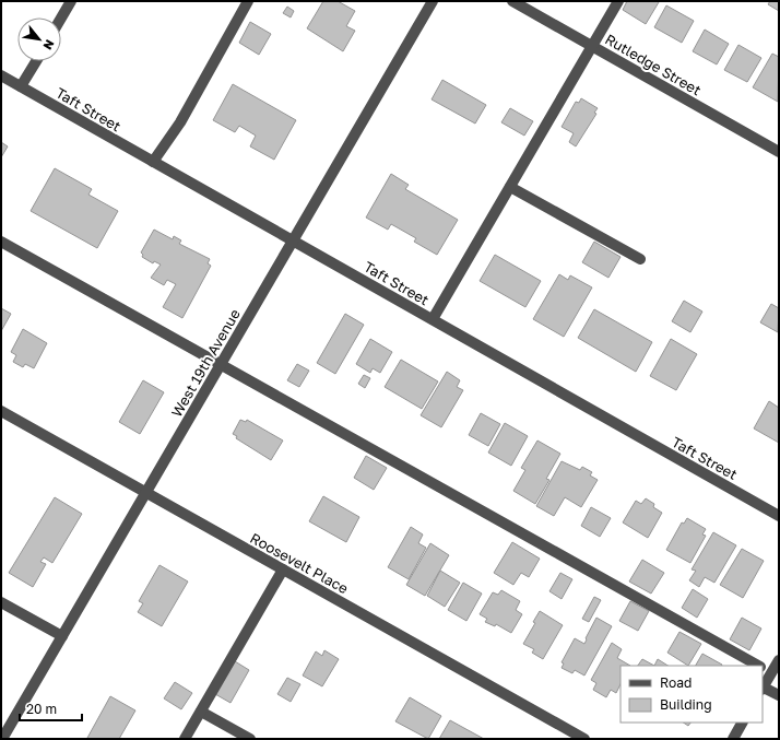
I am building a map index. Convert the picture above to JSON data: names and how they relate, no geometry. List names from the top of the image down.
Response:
{
  "streets": {
    "street": [
      "Rutledge Street",
      "Taft Street",
      "West 19th Avenue",
      "Roosevelt Place"
    ]
  },
  "crossings": [
    ["Taft Street", "West 19th Avenue"],
    ["West 19th Avenue", "Roosevelt Place"]
  ],
  "legend": ["Road", "Building"],
  "scale_bar": "20 m",
  "north": "bottom right"
}
